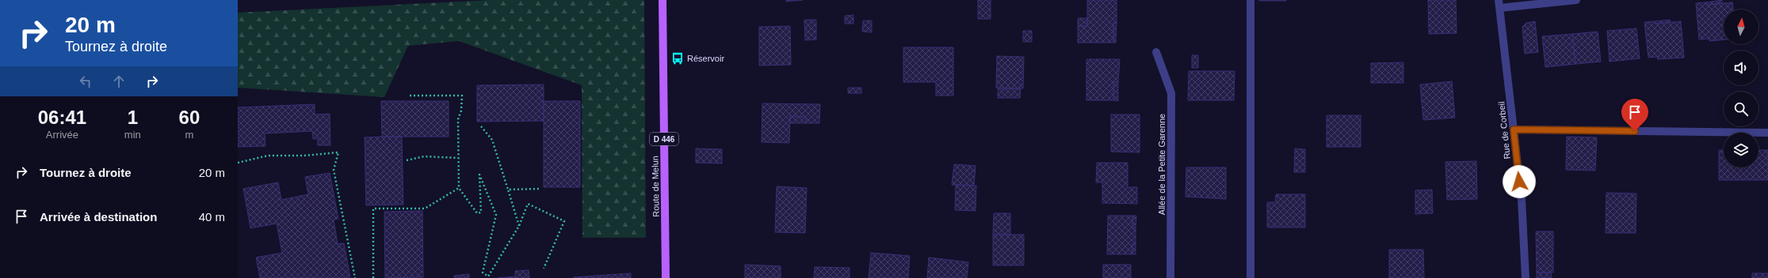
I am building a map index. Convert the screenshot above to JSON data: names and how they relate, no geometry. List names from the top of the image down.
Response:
{
  "streets": {
    "main road": ["D 446", "Route de Melun"],
    "street": ["Rue de Corbeil", "Allée de la Petite Garenne"]
  },
  "places": {
    "bus stop": ["Réservoir"]
  },
  "north": "top",
  "page": {
    "turn": ["20 m", "Tournez à droite"],
    "eta": [
      "06:41",
      "Arrivée",
      "1",
      "min",
      "60",
      "m"
    ],
    "list": [
      {
        "name": "Tournez à droite",
        "value": "20 m"
      },
      {
        "name": "Arrivée à destination",
        "value": "40 m"
      }
    ]
  }
}
